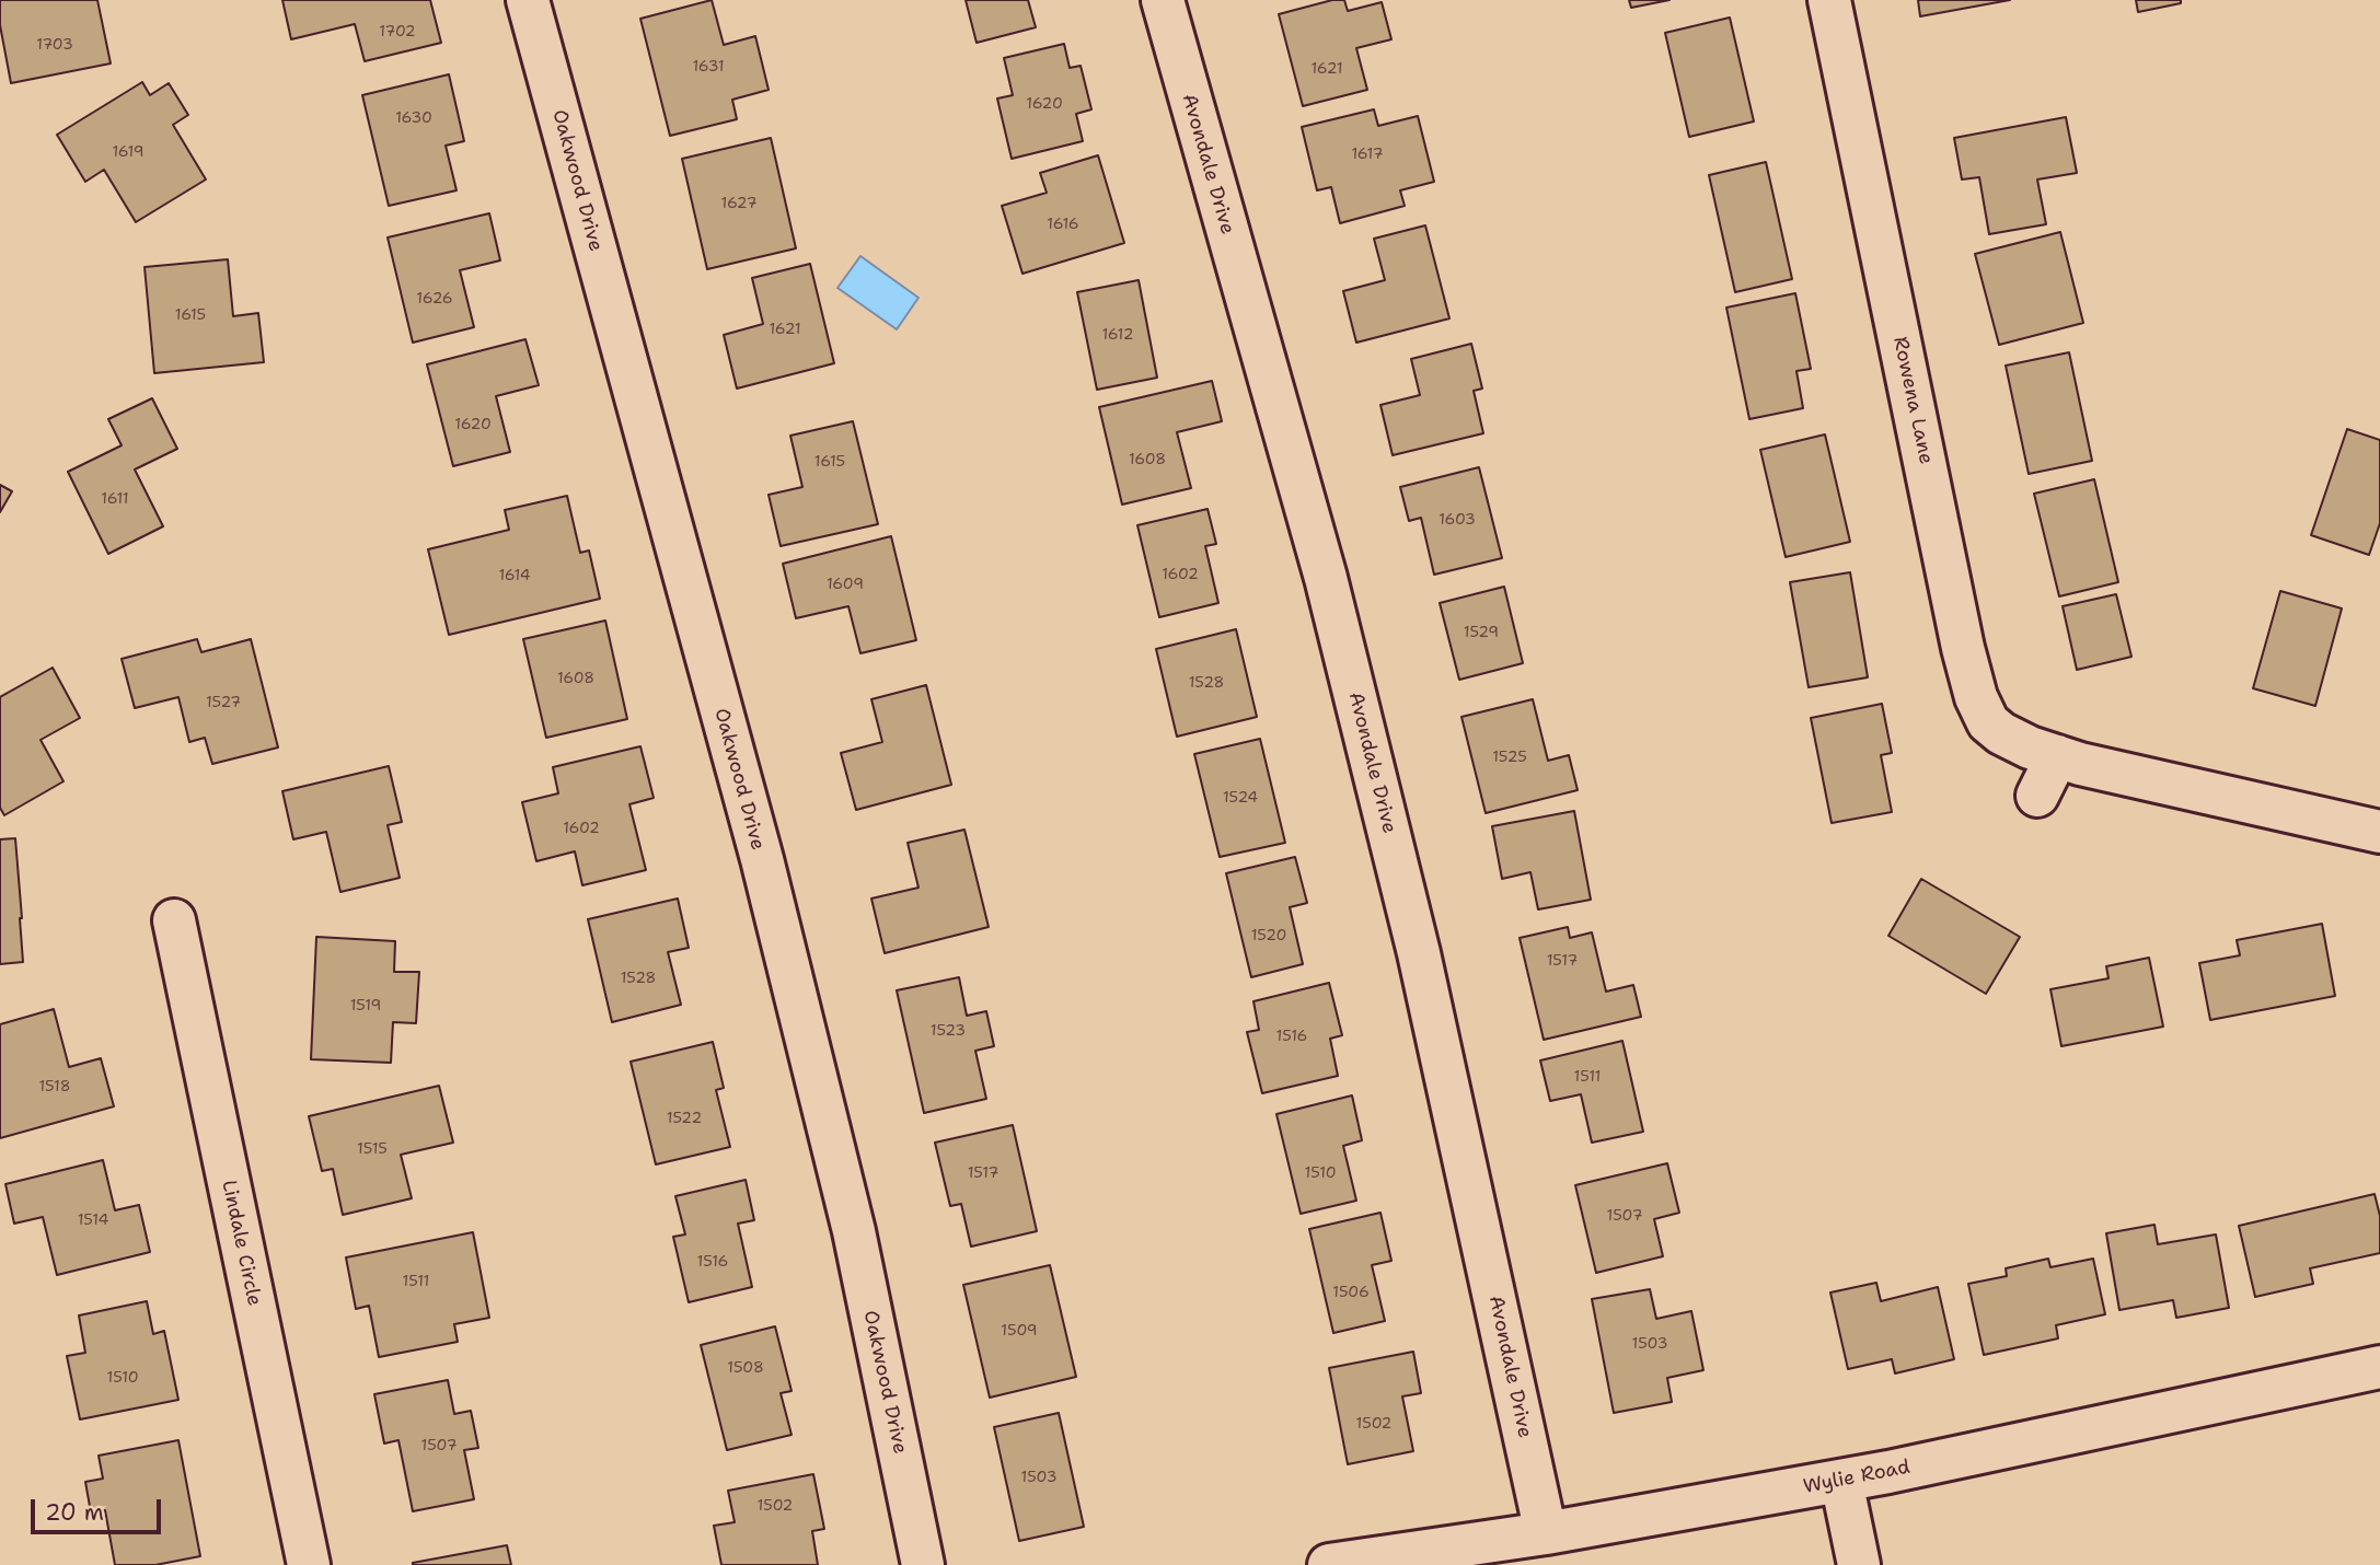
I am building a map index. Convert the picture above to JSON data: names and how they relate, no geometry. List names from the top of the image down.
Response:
{
  "streets": {
    "street": [
      "Avondale Drive",
      "Oakwood Drive",
      "Rowena Lane",
      "Lindale Circle",
      "Wylie Road"
    ]
  },
  "crossings": [
    ["Avondale Drive", "Wylie Road"]
  ],
  "house_numbers": [
    "1702",
    "1703",
    "1631",
    "1621",
    "1620",
    "1630",
    "1619",
    "1617",
    "1627",
    "1616",
    "1626",
    "1615",
    "1621",
    "1612",
    "1620",
    "1608",
    "1615",
    "1611",
    "1603",
    "1602",
    "1614",
    "1609",
    "1529",
    "1608",
    "1528",
    "1527",
    "1525",
    "1524",
    "1602",
    "1520",
    "1517",
    "1528",
    "1519",
    "1523",
    "1516",
    "1511",
    "1518",
    "1522",
    "1515",
    "1517",
    "1510",
    "1507",
    "1514",
    "1516",
    "1511",
    "1506",
    "1509",
    "1503",
    "1508",
    "1510",
    "1502",
    "1507",
    "1503",
    "1502"
  ],
  "scale_bar": "20 m"
}
